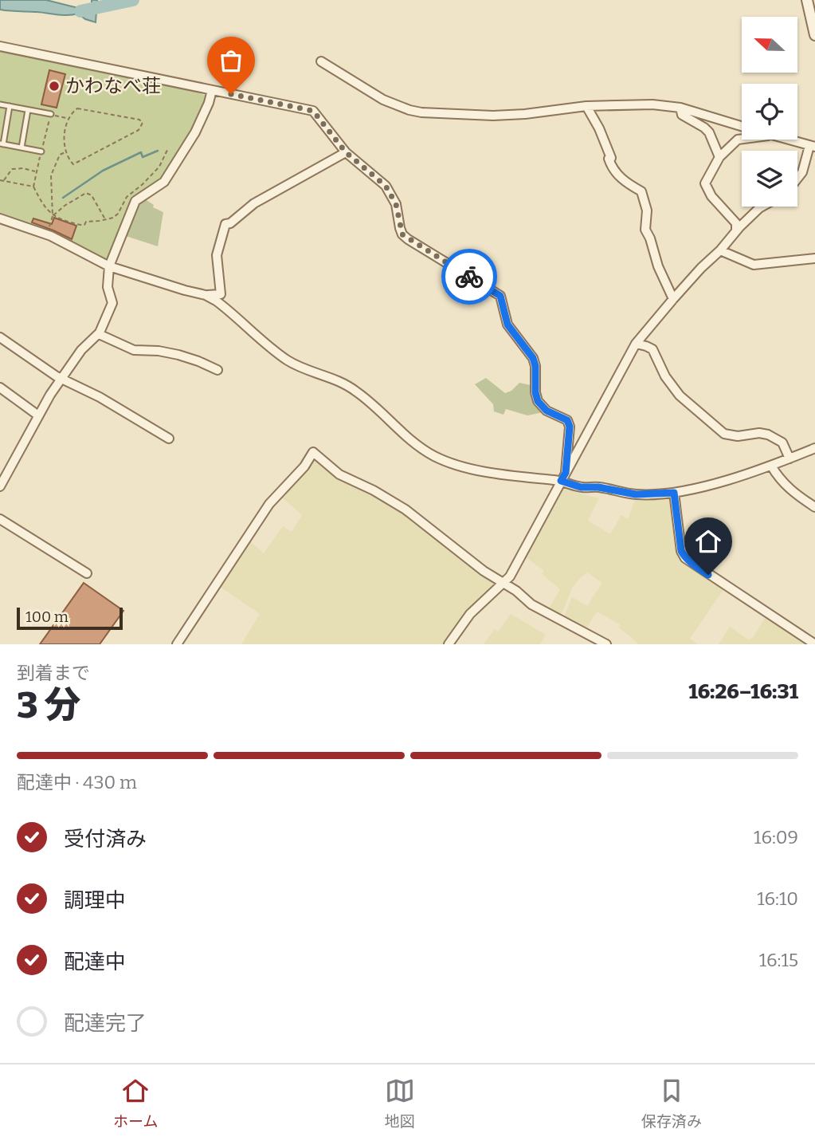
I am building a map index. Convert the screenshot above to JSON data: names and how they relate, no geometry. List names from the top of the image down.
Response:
{
  "places": ["かわなべ荘"],
  "scale_bar": "100 m",
  "north": "left",
  "page": {
    "scale": "100 m",
    "heading": ["3 分", "到着まで", "16:26–16:31"],
    "bar": "配達中 · 430 m",
    "list": [
      ["受付済み", "16:09"],
      ["調理中", "16:10"],
      ["配達中", "16:15"],
      "配達完了"
    ],
    "tabs": ["ホーム", "地図", "保存済み"]
  }
}
